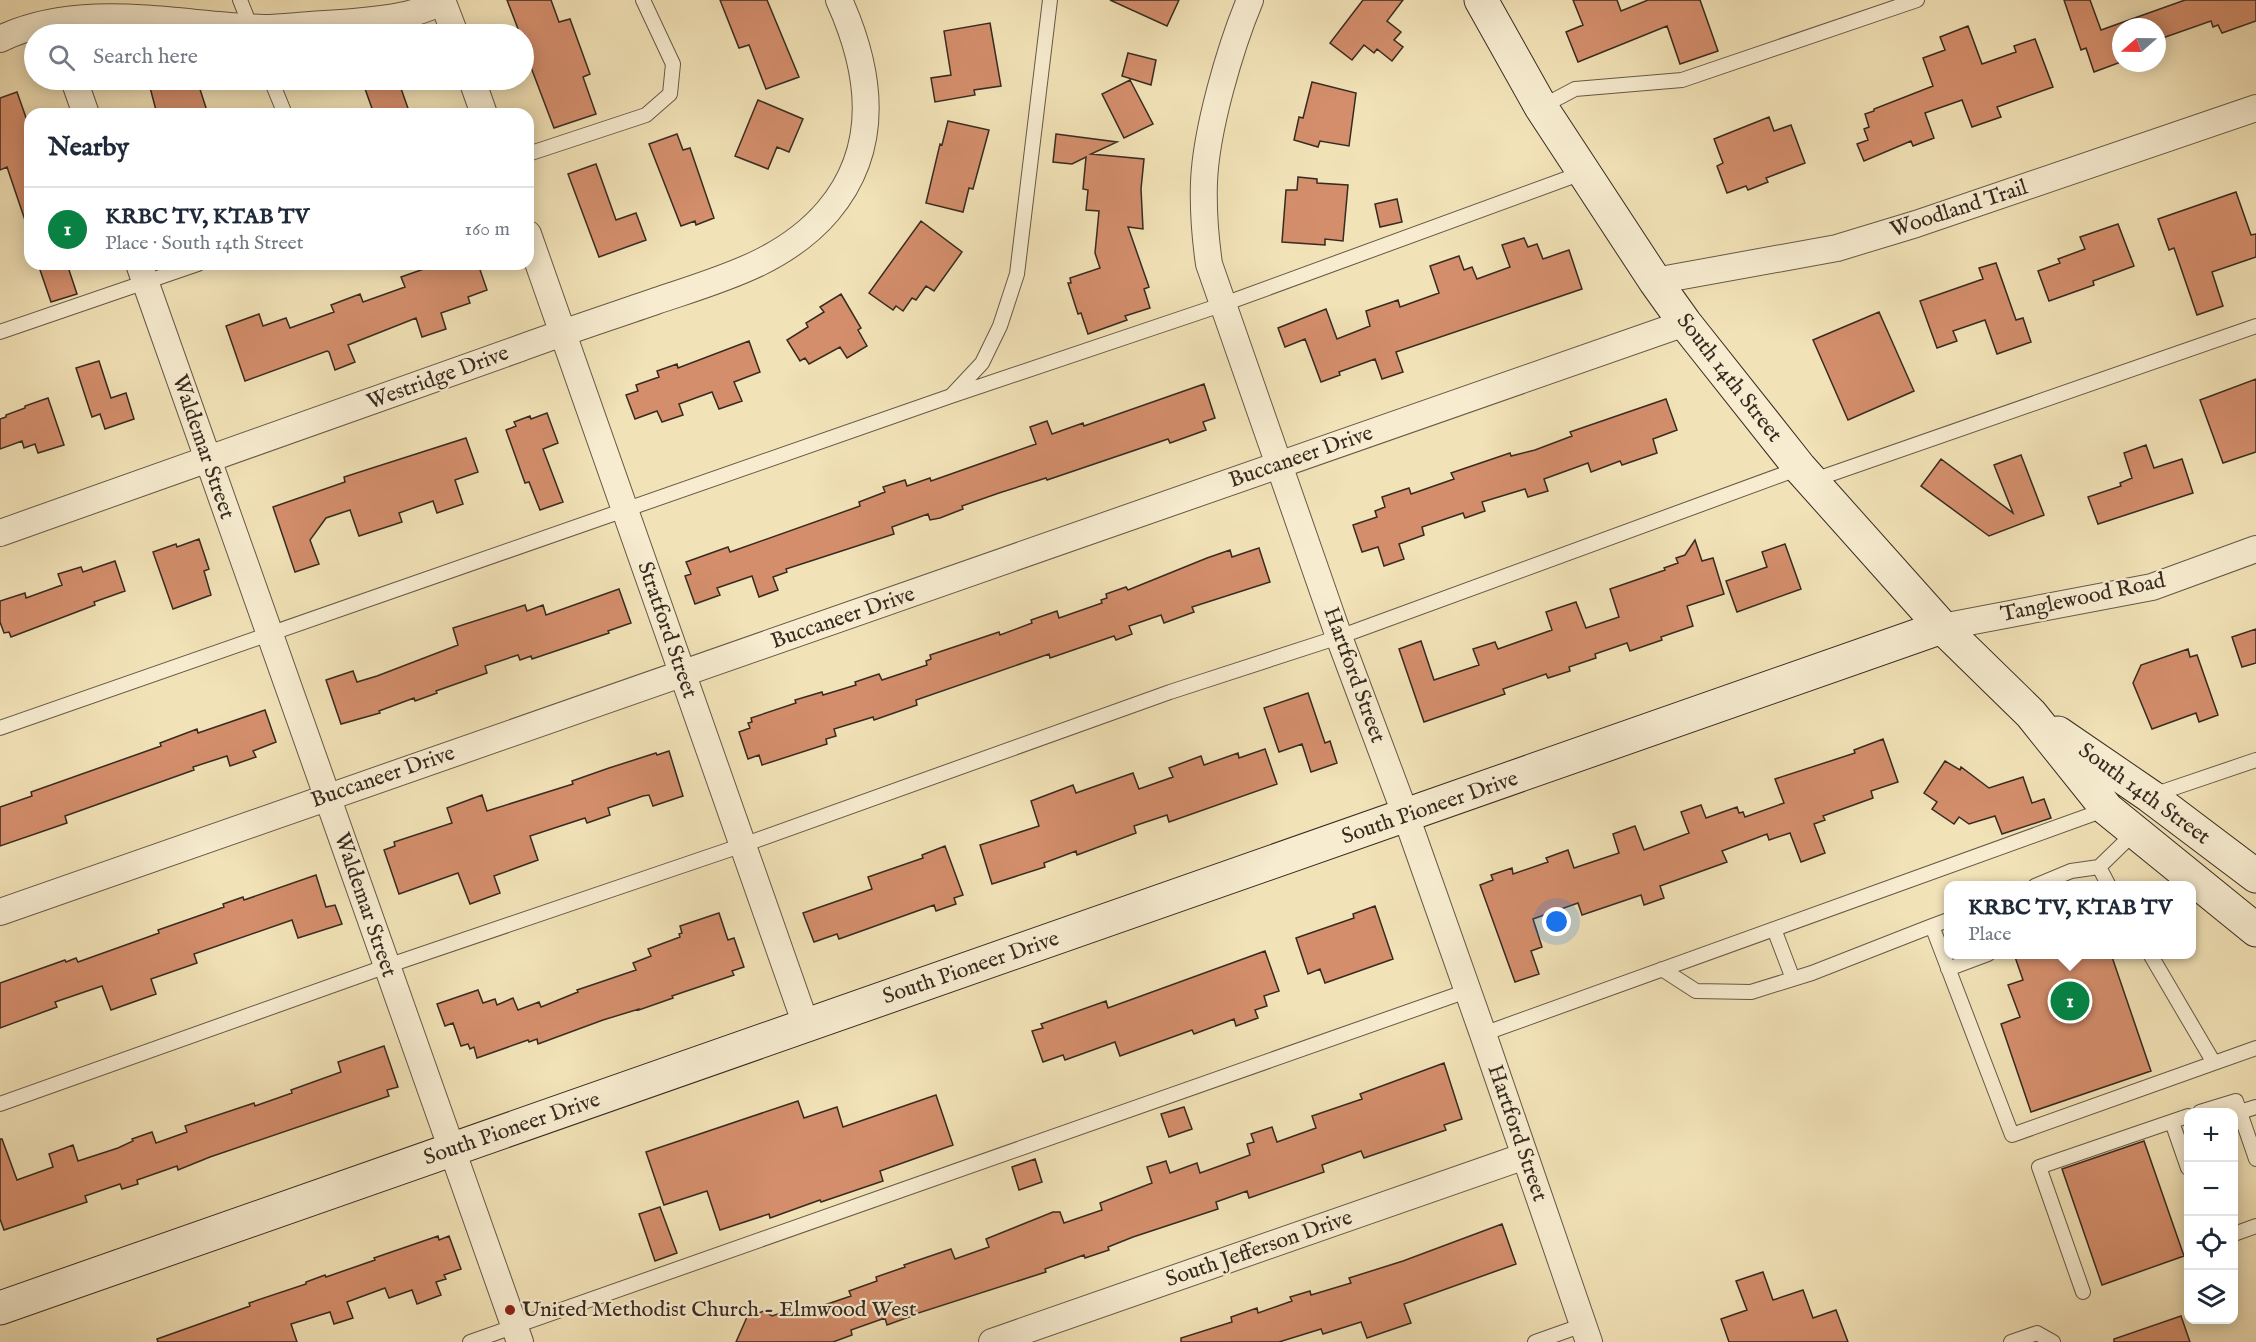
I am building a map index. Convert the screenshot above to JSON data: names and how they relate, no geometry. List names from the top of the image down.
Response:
{
  "streets": {
    "street": [
      "Woodland Trail",
      "Westridge Drive",
      "South 14th Street",
      "Waldemar Street",
      "Buccaneer Drive",
      "Tanglewood Road",
      "Stratford Street",
      "Hartford Street",
      "South Pioneer Drive",
      "South Jefferson Drive"
    ]
  },
  "crossings": [
    ["Woodland Trail", "South 14th Street"],
    ["Westridge Drive", "Waldemar Street"],
    ["Westridge Drive", "Stratford Street"],
    ["South 14th Street", "Buccaneer Drive"],
    ["South 14th Street", "Tanglewood Road"],
    ["South 14th Street", "South Pioneer Drive"],
    ["Waldemar Street", "Buccaneer Drive"],
    ["Waldemar Street", "South Pioneer Drive"],
    ["Buccaneer Drive", "Stratford Street"],
    ["Buccaneer Drive", "Hartford Street"],
    ["Tanglewood Road", "South Pioneer Drive"],
    ["Stratford Street", "South Pioneer Drive"],
    ["Hartford Street", "South Pioneer Drive"],
    ["Hartford Street", "South Jefferson Drive"]
  ],
  "places": ["United Methodist Church - Elmwood West"],
  "north": "left",
  "page": {
    "search": "Search here",
    "heading": "Nearby",
    "list": [
      {
        "mark": "1",
        "name": "KRBC TV, KTAB TV",
        "note": "Place · South 14th Street",
        "value": "160 m"
      }
    ],
    "popup": ["KRBC TV, KTAB TV", "Place"],
    "pins": "1",
    "map_buttons": ["+", "−"]
  }
}
